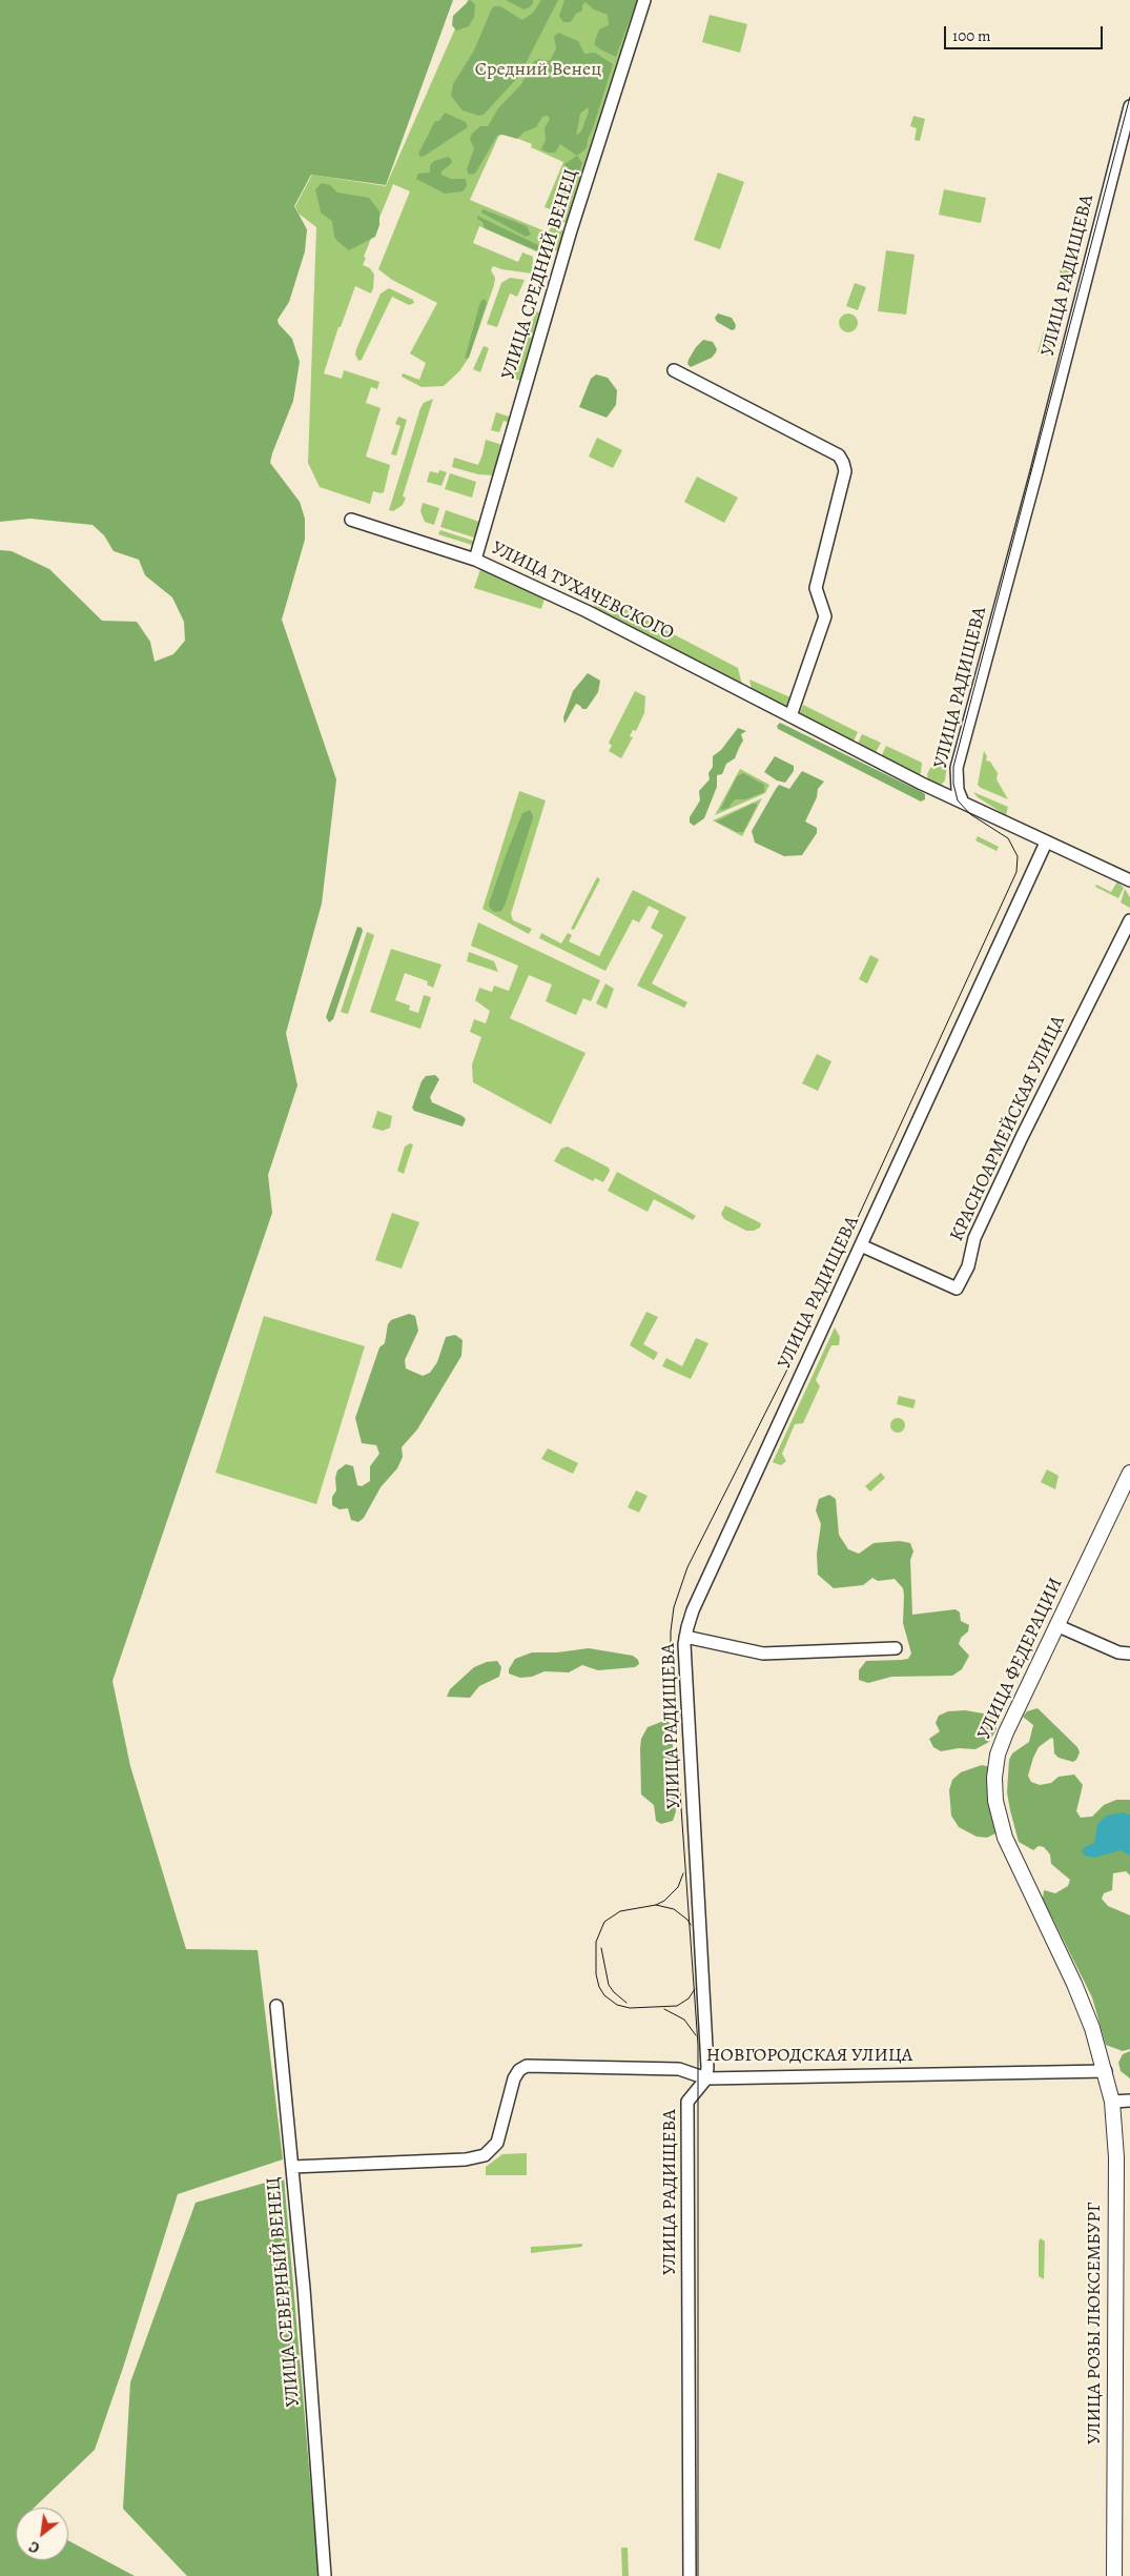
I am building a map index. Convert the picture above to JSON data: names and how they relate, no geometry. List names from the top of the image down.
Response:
{
  "streets": {
    "main road": ["УЛИЦА ФЕДЕРАЦИИ", "УЛИЦА РОЗЫ ЛЮКСЕМБУРГ"],
    "street": [
      "УЛИЦА СРЕДНИЙ ВЕНЕЦ",
      "УЛИЦА РАДИЩЕВА",
      "УЛИЦА ТУХАЧЕВСКОГО",
      "КРАСНОАРМЕЙСКАЯ УЛИЦА",
      "НОВГОРОДСКАЯ УЛИЦА",
      "УЛИЦА СЕВЕРНЫЙ ВЕНЕЦ"
    ]
  },
  "crossings": [
    ["УЛИЦА СРЕДНИЙ ВЕНЕЦ", "УЛИЦА ТУХАЧЕВСКОГО"],
    ["УЛИЦА РАДИЩЕВА", "УЛИЦА ТУХАЧЕВСКОГО"],
    ["УЛИЦА РАДИЩЕВА", "КРАСНОАРМЕЙСКАЯ УЛИЦА"],
    ["УЛИЦА РАДИЩЕВА", "НОВГОРОДСКАЯ УЛИЦА"],
    ["УЛИЦА ФЕДЕРАЦИИ", "НОВГОРОДСКАЯ УЛИЦА"],
    ["УЛИЦА ФЕДЕРАЦИИ", "УЛИЦА РОЗЫ ЛЮКСЕМБУРГ"],
    ["НОВГОРОДСКАЯ УЛИЦА", "УЛИЦА СЕВЕРНЫЙ ВЕНЕЦ"],
    ["НОВГОРОДСКАЯ УЛИЦА", "УЛИЦА РОЗЫ ЛЮКСЕМБУРГ"]
  ],
  "parks": ["Средний Венец"],
  "scale_bar": "100 m",
  "north": "bottom left"
}
